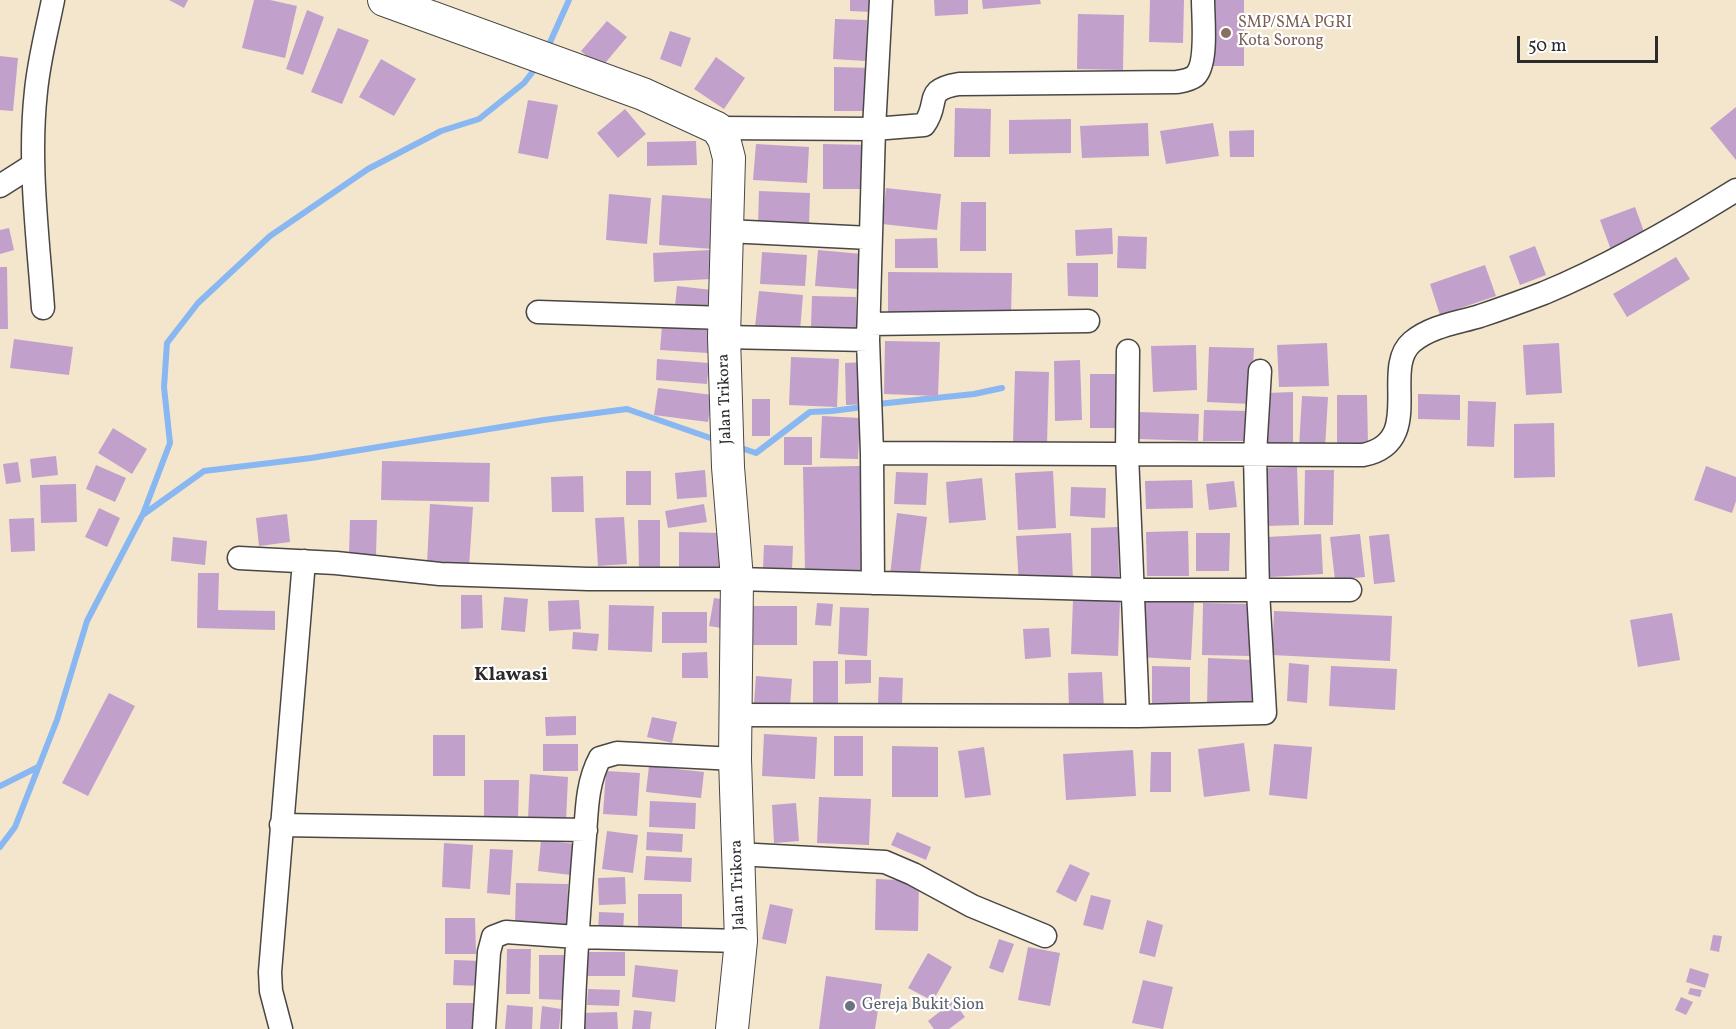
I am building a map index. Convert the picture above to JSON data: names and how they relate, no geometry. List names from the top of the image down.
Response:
{
  "streets": {
    "street": ["Jalan Trikora"]
  },
  "districts": ["Klawasi"],
  "places": ["SMP/SMA PGRI Kota Sorong", "Gereja Bukit Sion"],
  "scale_bar": "50 m"
}
